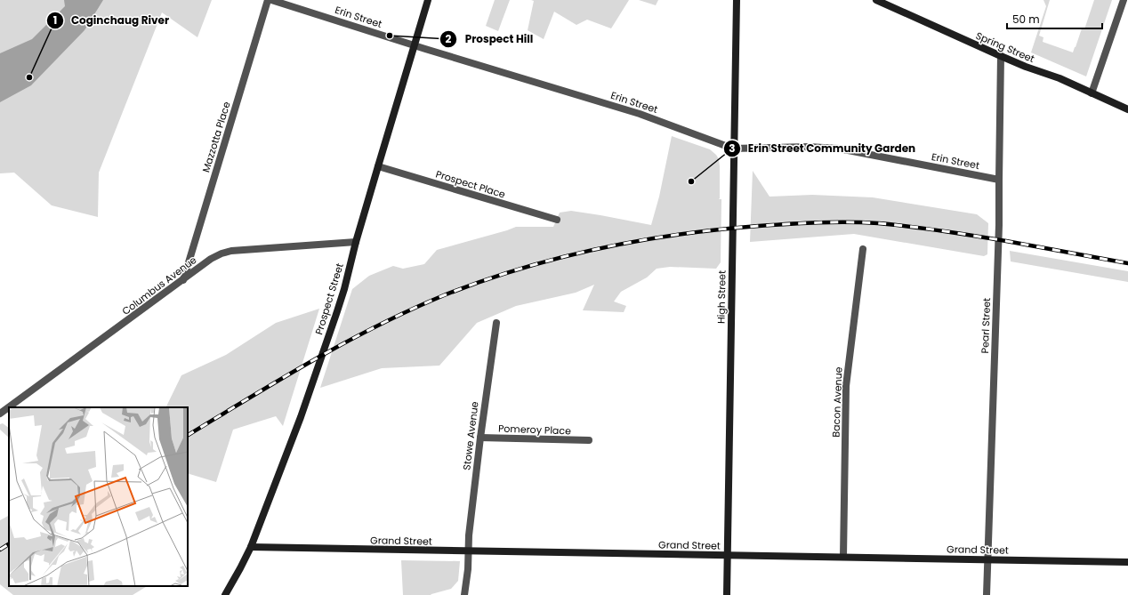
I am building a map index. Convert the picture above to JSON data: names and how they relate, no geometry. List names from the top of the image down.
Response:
{
  "streets": {
    "street": [
      "Erin Street",
      "Spring Street",
      "Mazzotta Place",
      "Prospect Place",
      "Columbus Avenue",
      "High Street",
      "Prospect Street",
      "Pearl Street",
      "Bacon Avenue",
      "Pomeroy Place",
      "Stowe Avenue",
      "Grand Street"
    ]
  },
  "crossings": [
    ["Erin Street", "High Street"],
    ["Erin Street", "Prospect Street"],
    ["Erin Street", "Pearl Street"],
    ["Spring Street", "Pearl Street"],
    ["Mazzotta Place", "Columbus Avenue"],
    ["Prospect Place", "Prospect Street"],
    ["Columbus Avenue", "Prospect Street"],
    ["High Street", "Grand Street"],
    ["Prospect Street", "Grand Street"],
    ["Pearl Street", "Grand Street"],
    ["Bacon Avenue", "Grand Street"],
    ["Pomeroy Place", "Stowe Avenue"],
    ["Stowe Avenue", "Grand Street"]
  ],
  "places": ["Prospect Hill", "Coginchaug River", "Erin Street Community Garden"],
  "scale_bar": "50 m"
}
